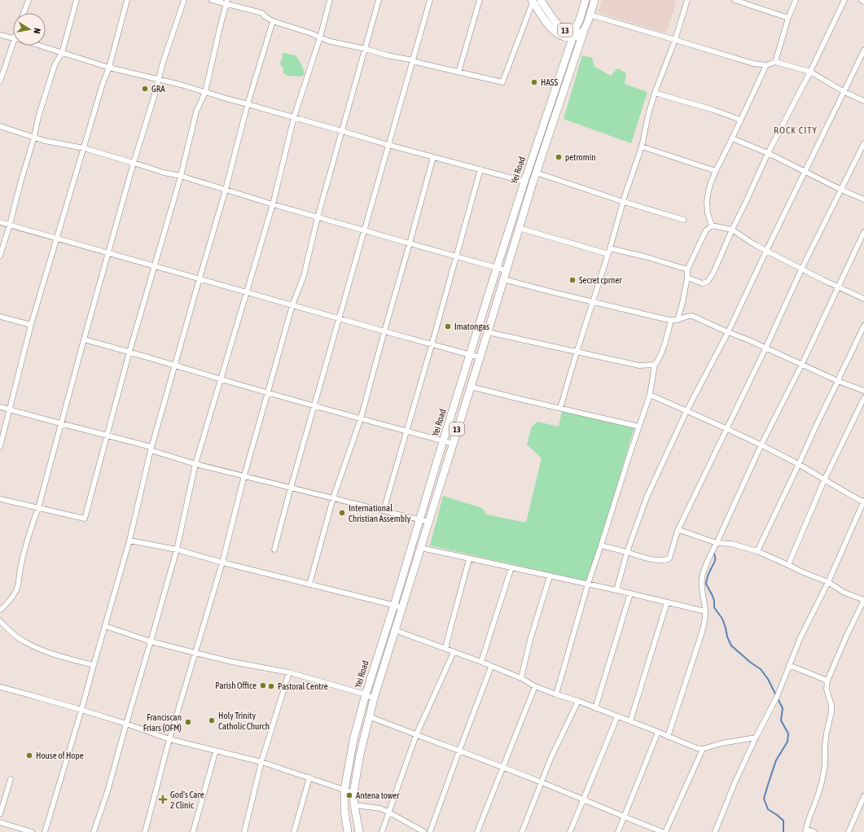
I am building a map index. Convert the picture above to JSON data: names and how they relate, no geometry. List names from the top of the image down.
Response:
{
  "streets": {
    "main road": ["13", "Yei Road"]
  },
  "crossings": [
    ["13", "Yei Road"]
  ],
  "districts": ["ROCK CITY"],
  "places": {
    "other": [
      "HASS",
      "GRA",
      "petromin",
      "Secret cprner",
      "Imatongas",
      "International Christian Assembly",
      "Parish Office",
      "Pastoral Centre",
      "Holy Trinity Catholic Church",
      "Franciscan Friars (OFM)",
      "House of Hope",
      "Antena tower"
    ],
    "health": ["God's Care 2 Clinic"]
  },
  "north": "right"
}
